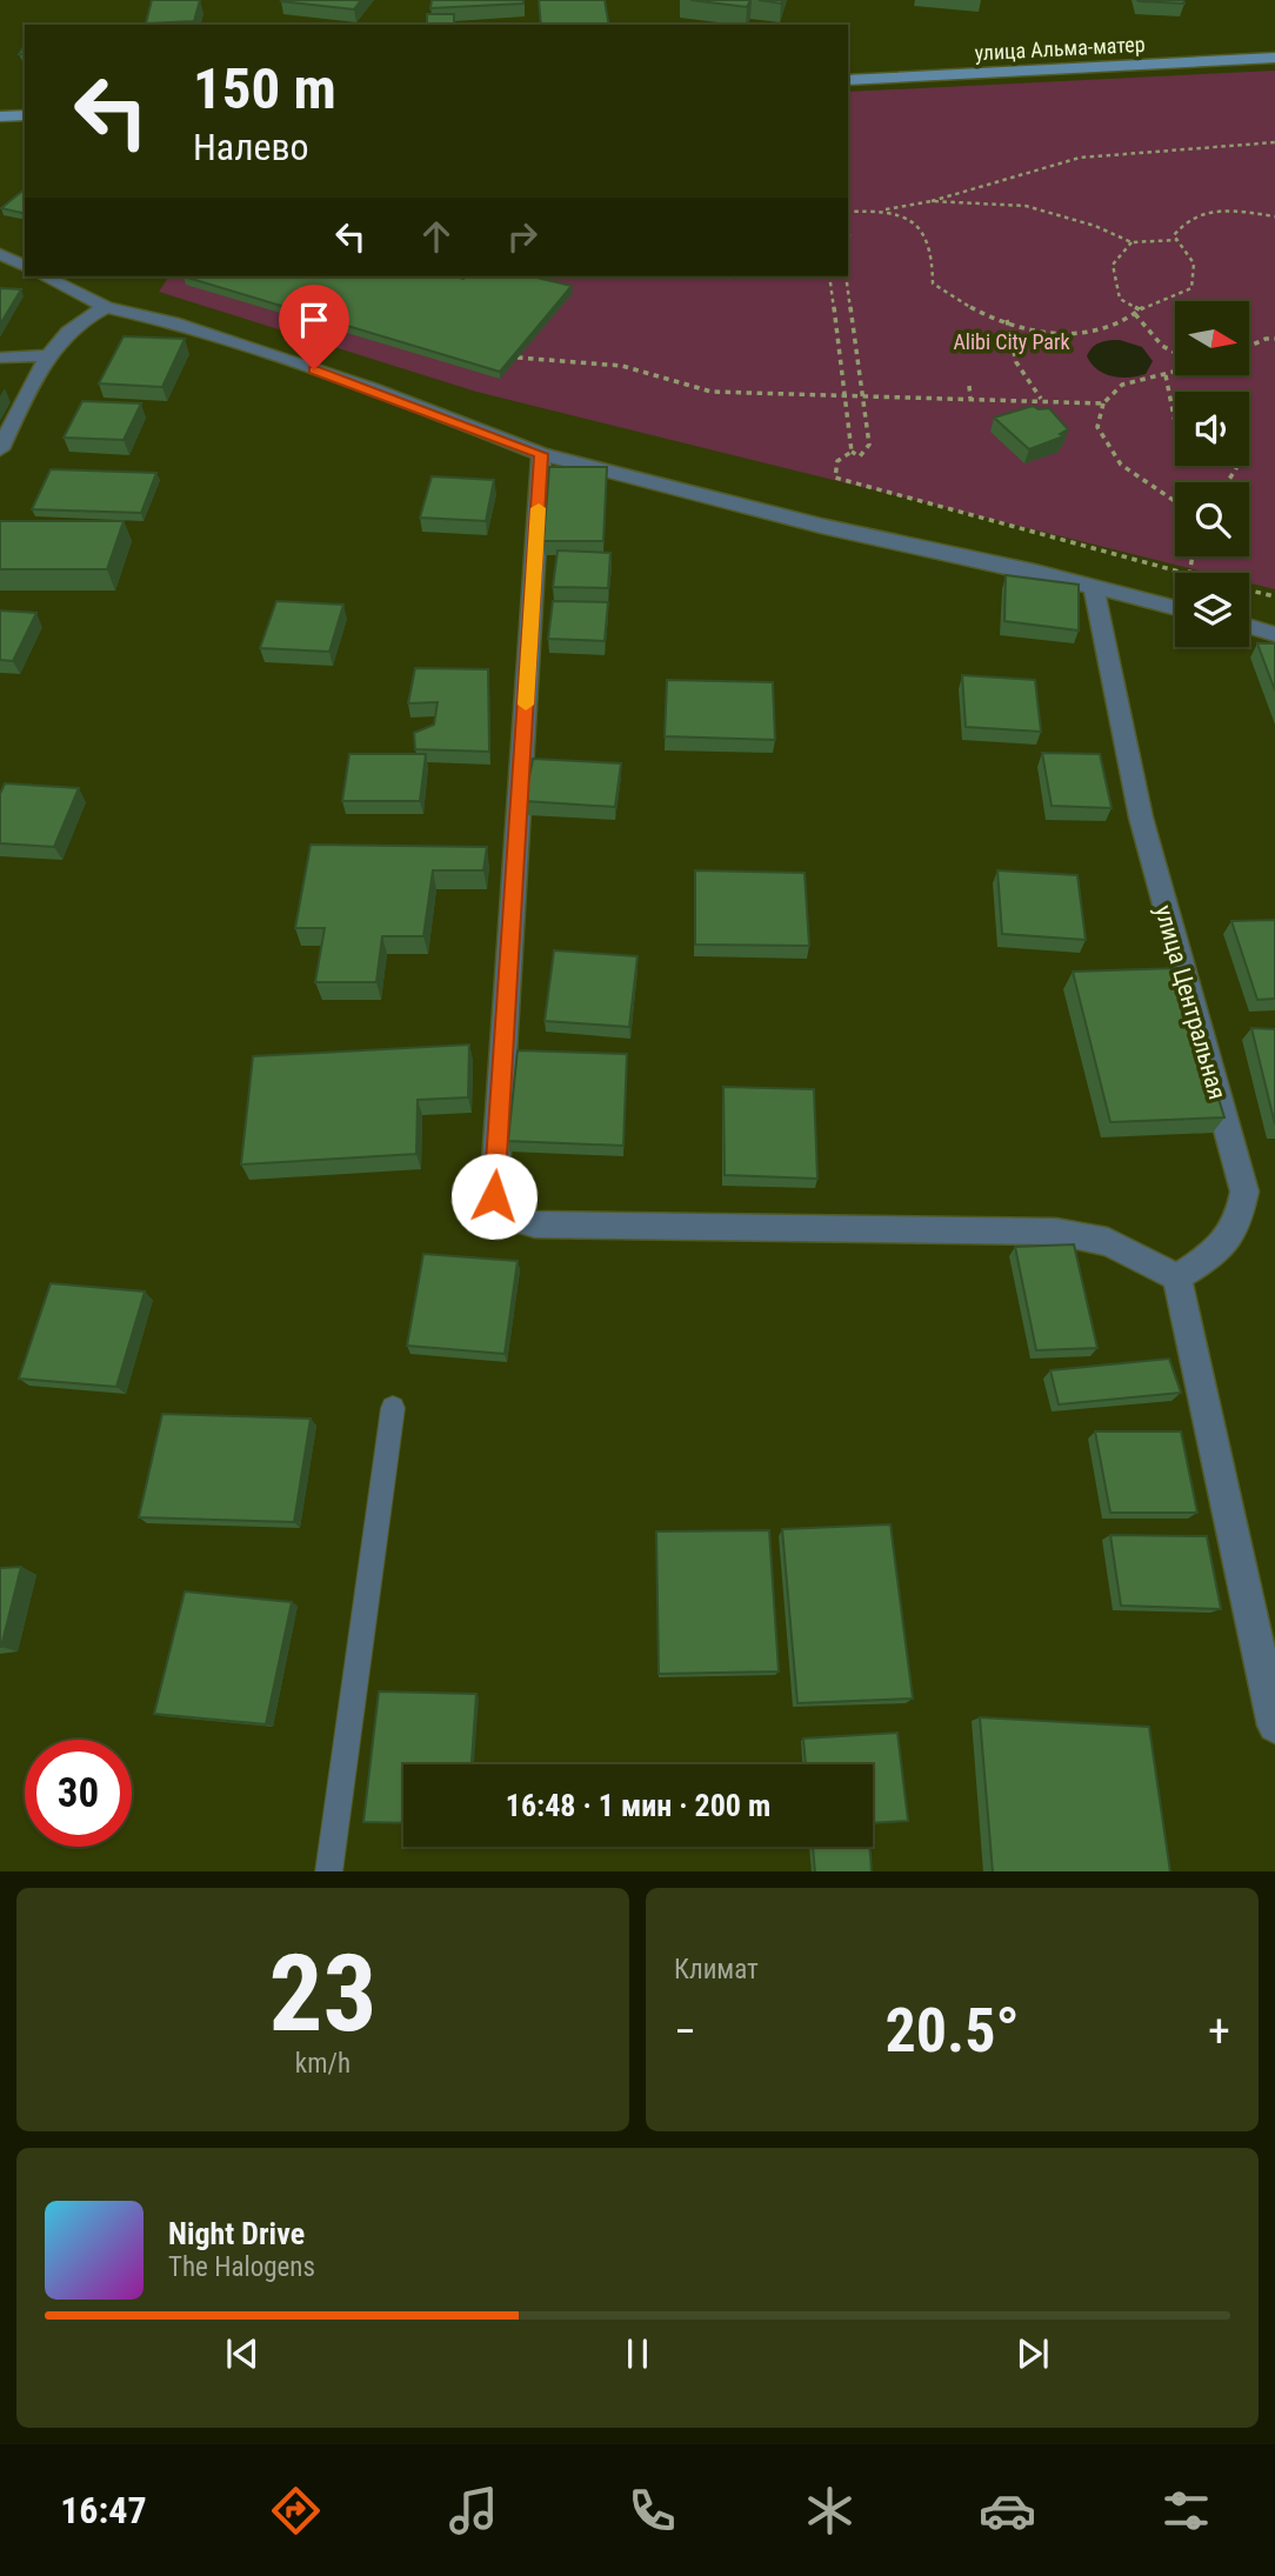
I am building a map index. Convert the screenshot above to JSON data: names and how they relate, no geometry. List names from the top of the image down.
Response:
{
  "streets": {
    "street": ["улица Альма-матер", "улица Центральная"]
  },
  "parks": ["Alibi City Park"],
  "north": "right",
  "page": {
    "turn": ["150 m", "Налево"],
    "limit": "30",
    "trip": "16:48 · 1 мин · 200 m",
    "tile": [
      ["23", "km/h"],
      "Климат"
    ],
    "heat": ["−", "20.5°", "+"],
    "song": ["Night Drive", "The Halogens"],
    "tabs": "16:47"
  }
}
